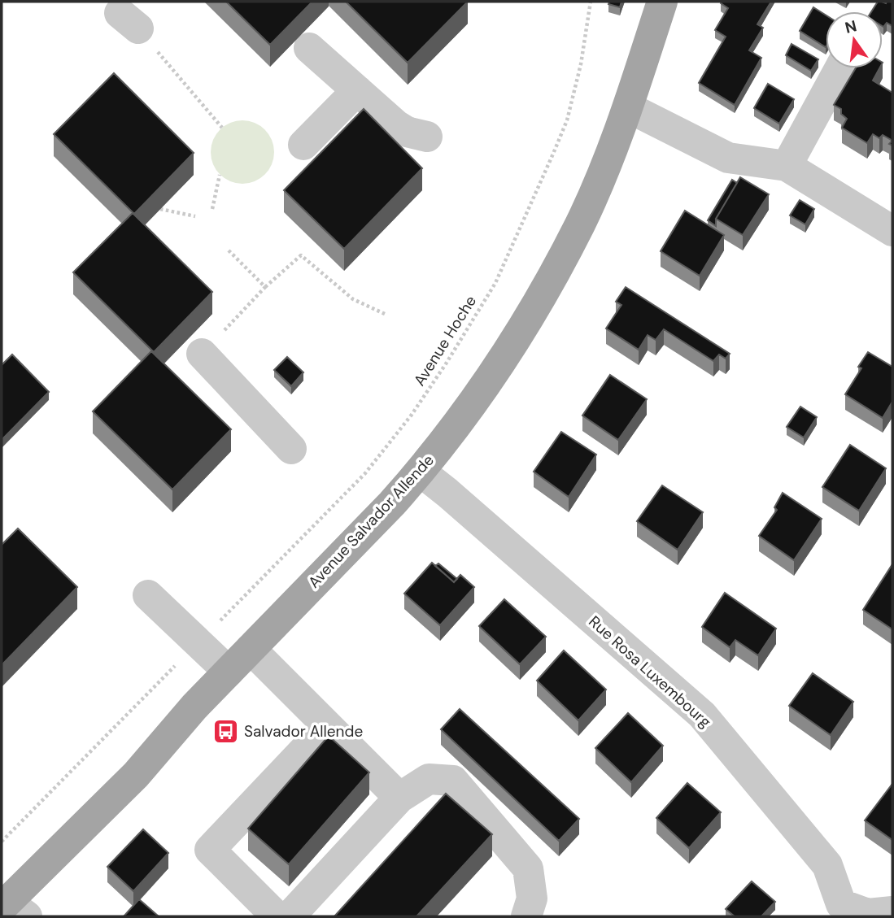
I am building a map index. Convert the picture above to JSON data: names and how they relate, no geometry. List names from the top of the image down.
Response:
{
  "streets": {
    "main road": ["Avenue Salvador Allende"],
    "street": ["Rue Rosa Luxembourg"],
    "path": ["Avenue Hoche"]
  },
  "crossings": [
    ["Avenue Salvador Allende", "Rue Rosa Luxembourg"]
  ],
  "places": {
    "bus stop": ["Salvador Allende"]
  },
  "north": "top"
}
